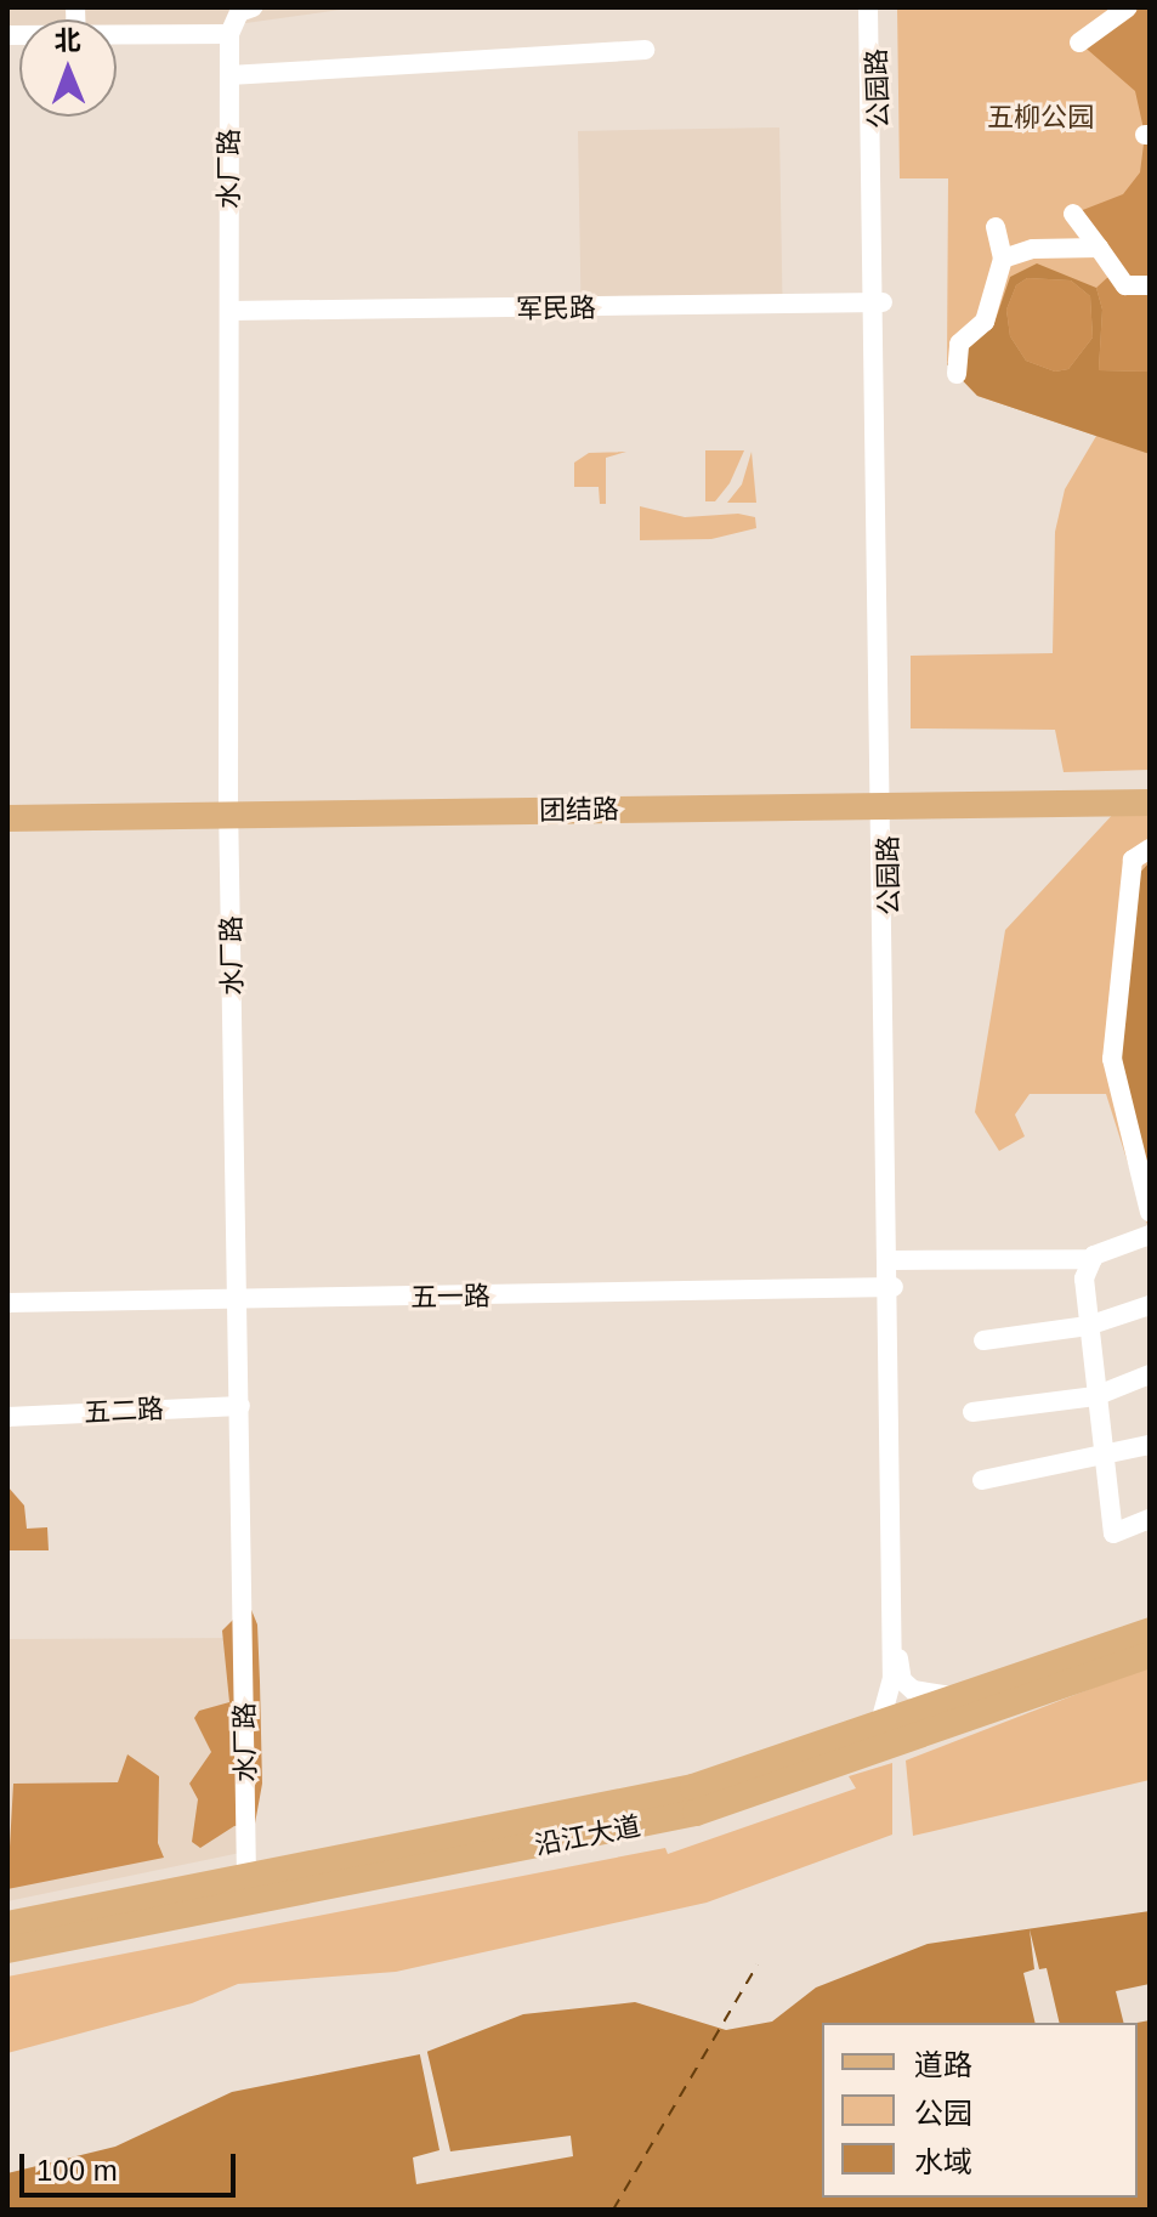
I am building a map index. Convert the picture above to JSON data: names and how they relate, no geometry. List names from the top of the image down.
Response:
{
  "streets": {
    "main road": ["团结路", "沿江大道"],
    "street": [
      "公园路",
      "水厂路",
      "军民路",
      "五一路",
      "五二路"
    ]
  },
  "crossings": [
    ["公园路", "军民路"],
    ["公园路", "团结路"],
    ["公园路", "五一路"],
    ["公园路", "沿江大道"],
    ["水厂路", "军民路"],
    ["水厂路", "团结路"],
    ["水厂路", "五一路"],
    ["水厂路", "五二路"],
    ["水厂路", "沿江大道"]
  ],
  "parks": ["五柳公园"],
  "legend": ["道路", "公园", "水域"],
  "scale_bar": "100 m",
  "north": "top"
}
